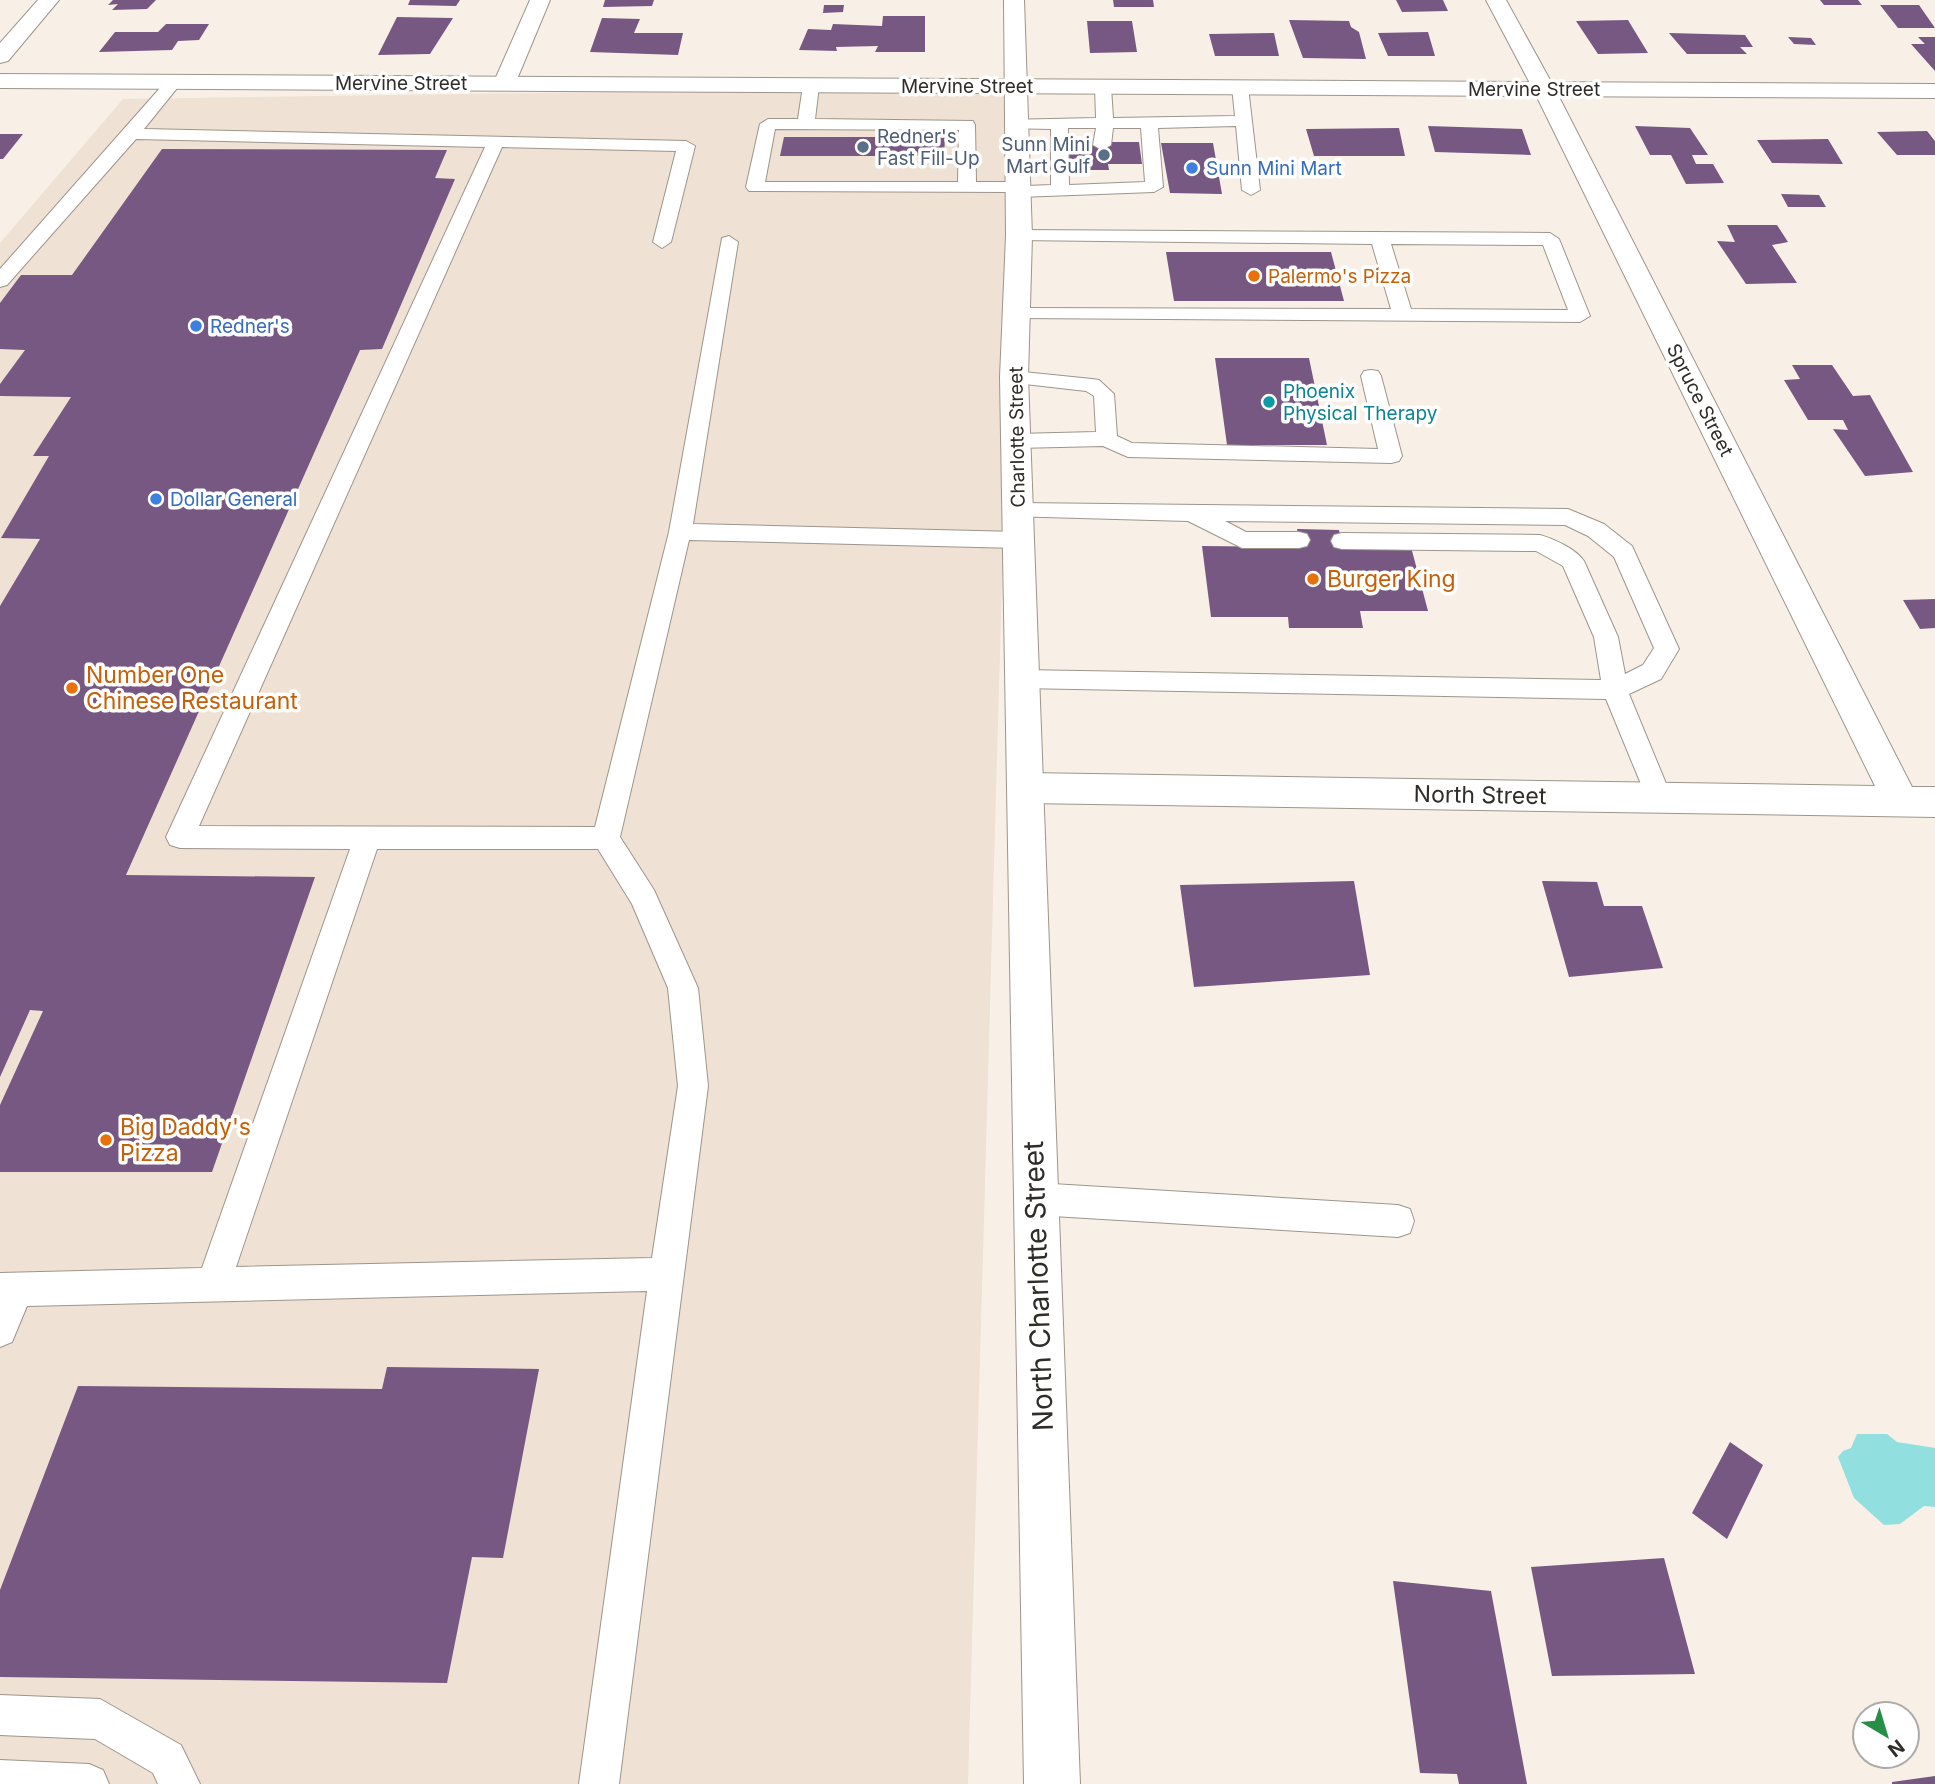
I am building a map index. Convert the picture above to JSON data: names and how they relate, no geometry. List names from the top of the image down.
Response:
{
  "streets": {
    "street": [
      "Mervine Street",
      "Spruce Street",
      "Charlotte Street",
      "North Street",
      "North Charlotte Street"
    ]
  },
  "crossings": [
    ["Mervine Street", "Spruce Street"],
    ["Mervine Street", "Charlotte Street"],
    ["Spruce Street", "North Street"],
    ["Charlotte Street", "North Street"],
    ["Charlotte Street", "North Charlotte Street"],
    ["North Street", "North Charlotte Street"]
  ],
  "places": [
    "Redner's Fast Fill-Up",
    "Sunn Mini Mart Gulf",
    "Sunn Mini Mart",
    "Palermo's Pizza",
    "Redner's",
    "Phoenix Physical Therapy",
    "Dollar General",
    "Burger King",
    "Number One Chinese Restaurant",
    "Big Daddy's Pizza"
  ],
  "north": "bottom right"
}
